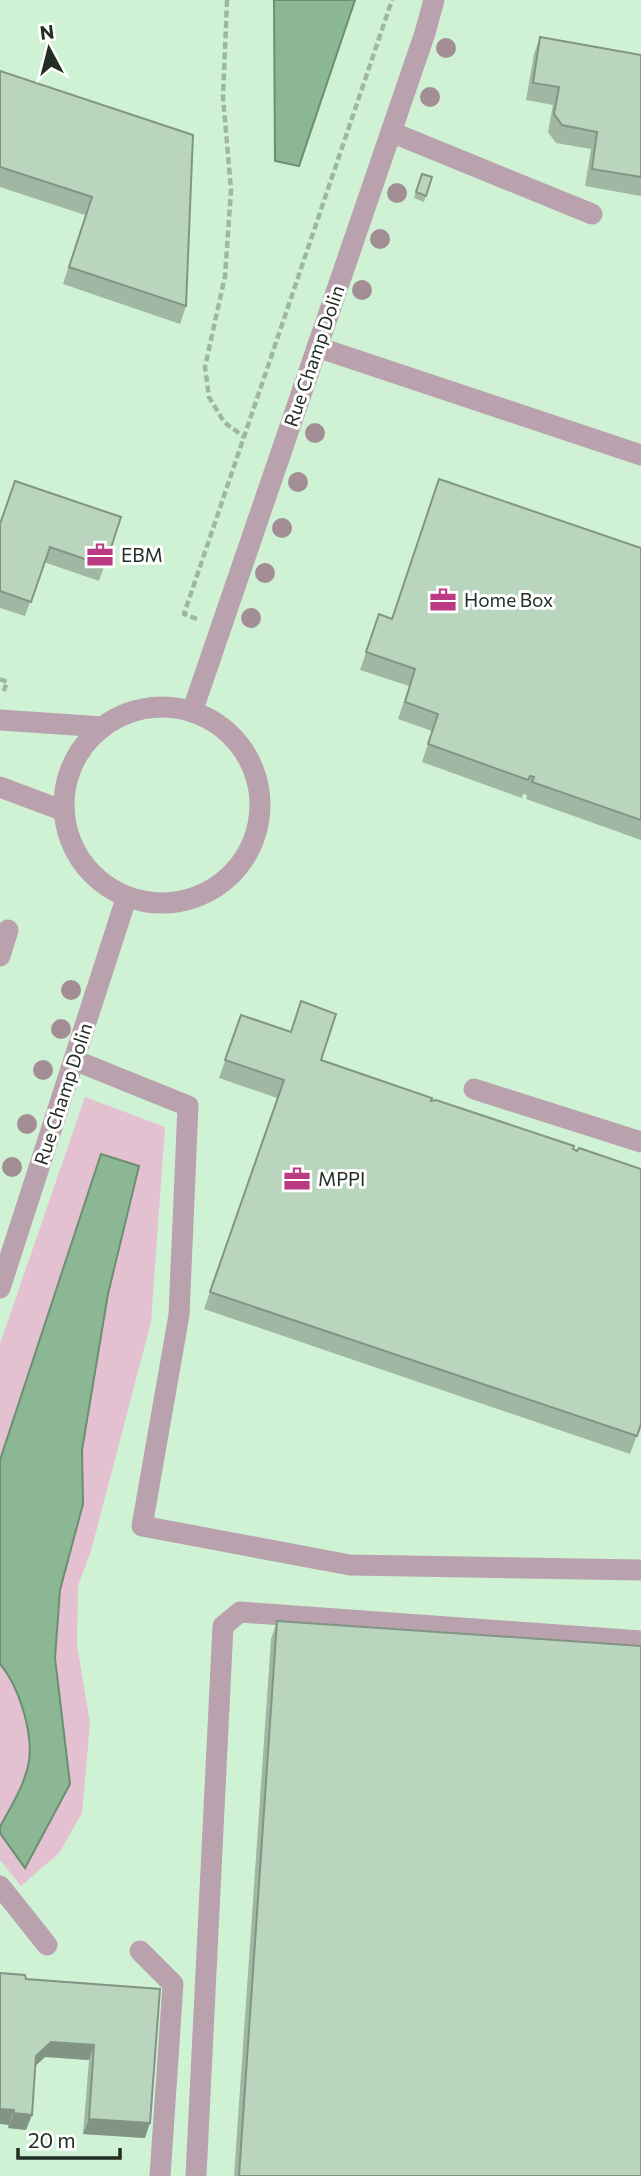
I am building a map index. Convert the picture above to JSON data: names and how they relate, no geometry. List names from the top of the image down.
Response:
{
  "streets": {
    "street": ["Rue Champ Dolin"]
  },
  "places": {
    "office": ["EBM", "Home Box", "MPPI"]
  },
  "scale_bar": "20 m",
  "north": "top"
}
